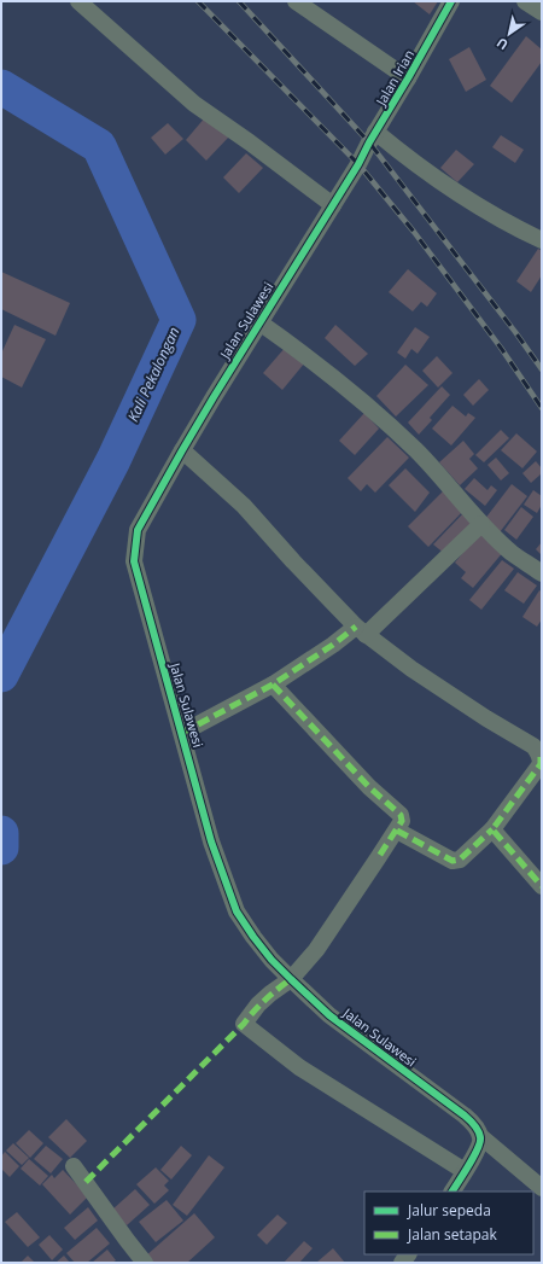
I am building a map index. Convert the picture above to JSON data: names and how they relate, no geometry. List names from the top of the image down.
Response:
{
  "streets": {
    "street": ["Jalan Irian", "Jalan Sulawesi"]
  },
  "crossings": [
    ["Jalan Irian", "Jalan Sulawesi"]
  ],
  "water": ["Kali Pekalongan"],
  "legend": ["Jalur sepeda", "Jalan setapak"],
  "north": "bottom left"
}
